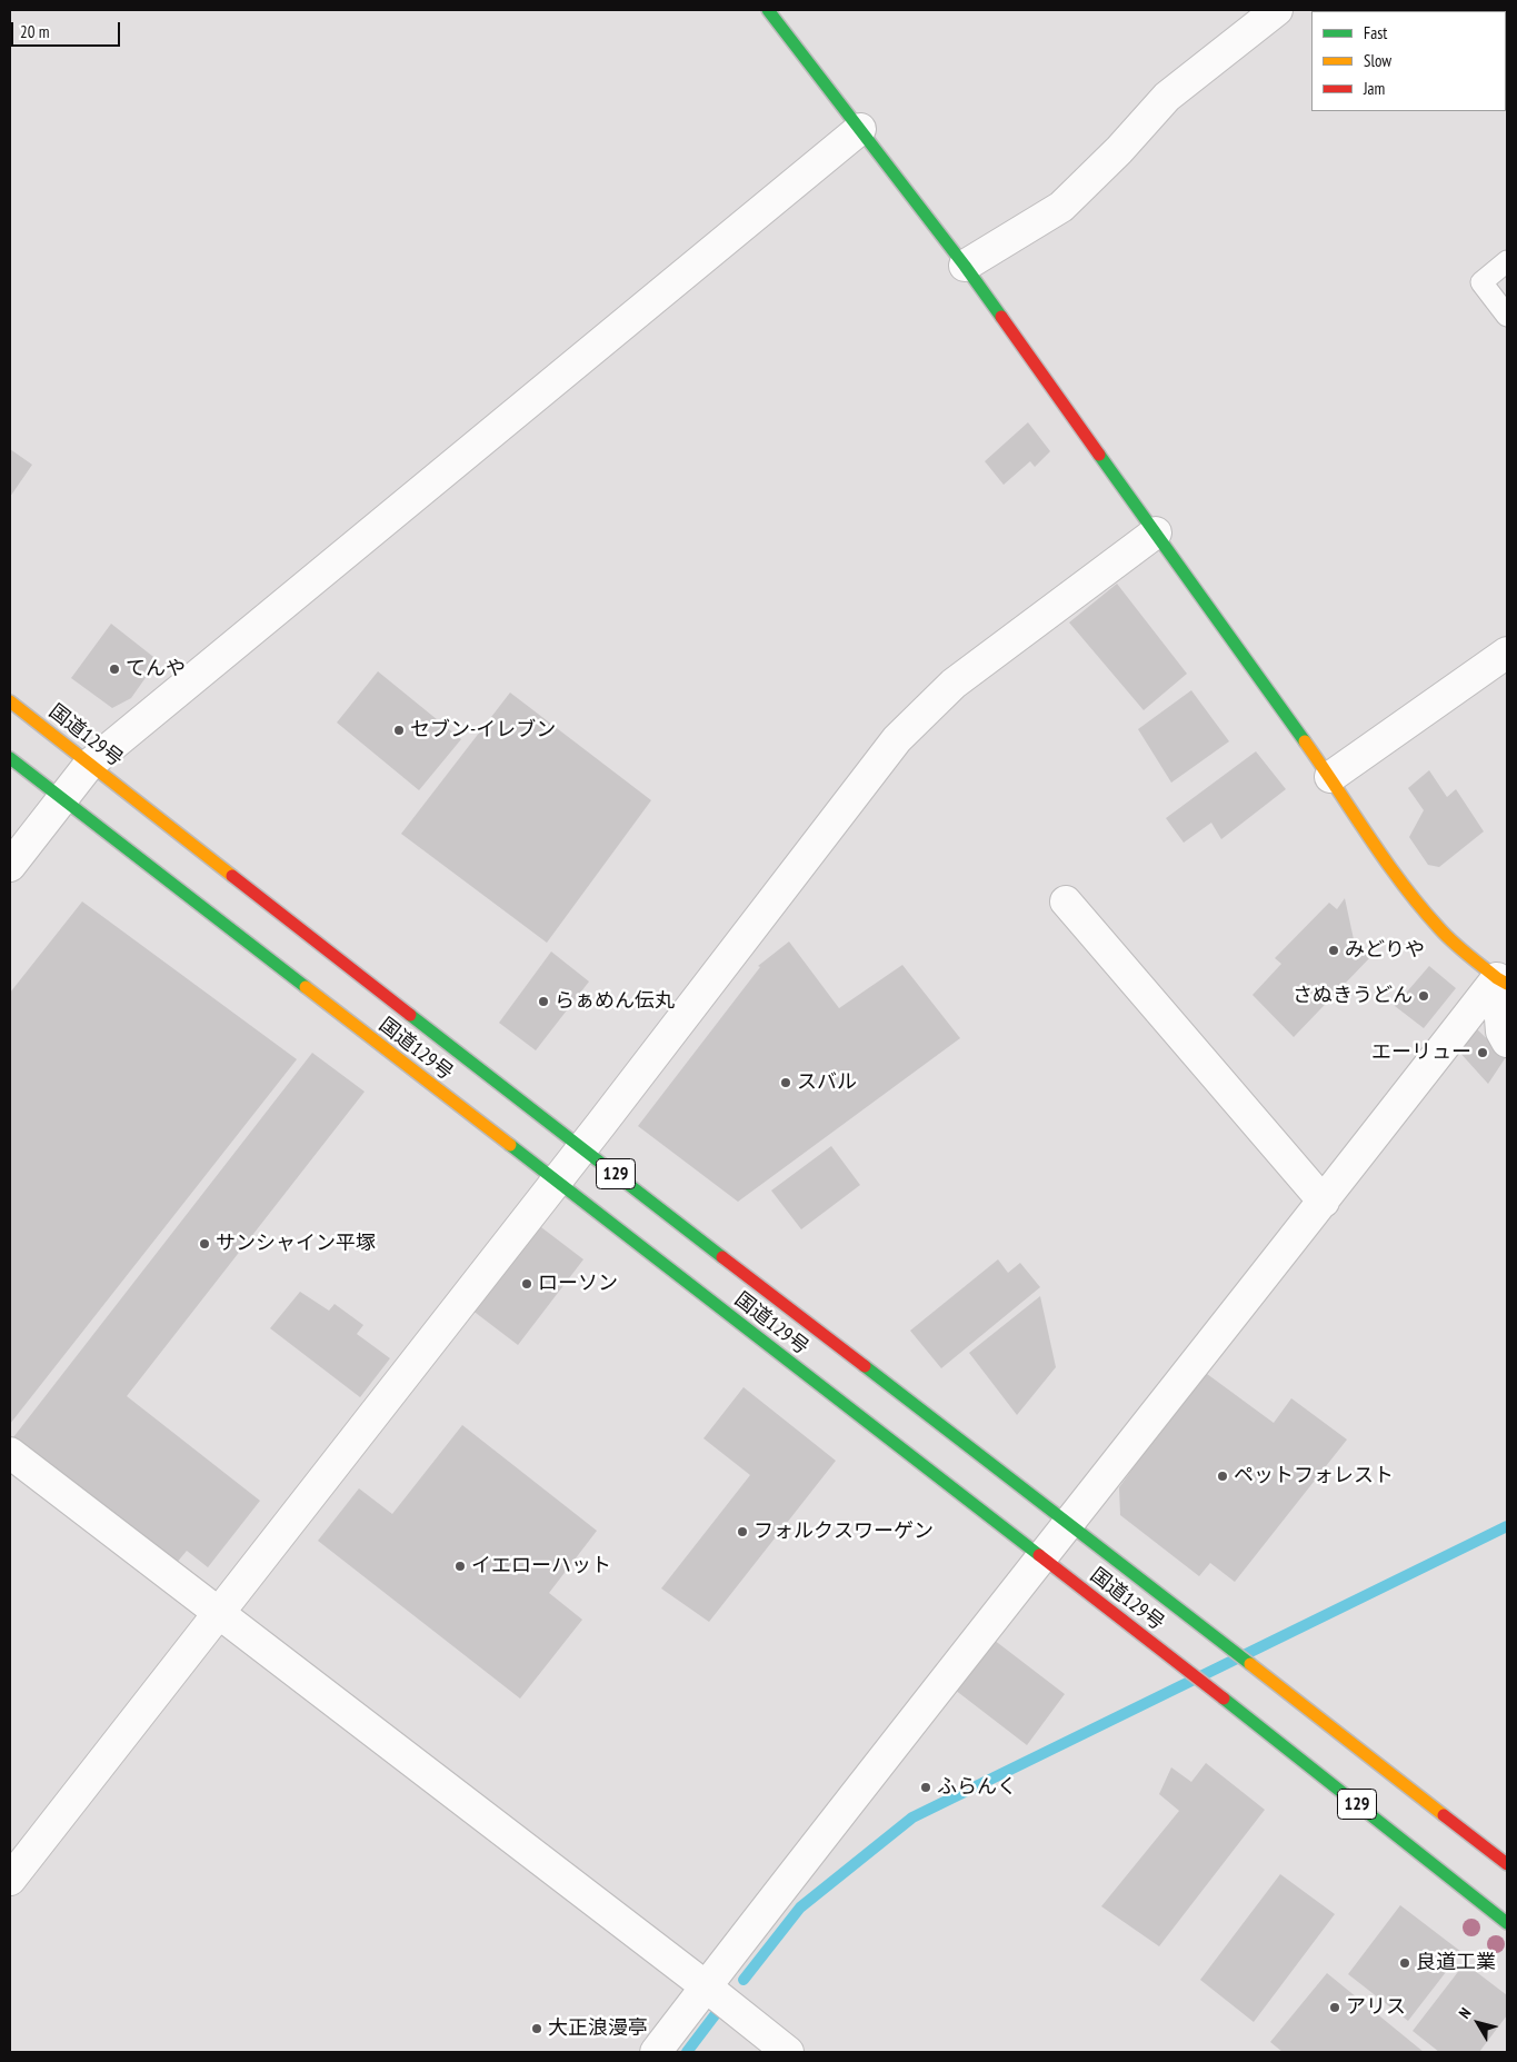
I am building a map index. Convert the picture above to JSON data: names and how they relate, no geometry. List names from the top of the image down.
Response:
{
  "streets": {
    "main road": ["国道129号", "129"]
  },
  "places": [
    "てんや",
    "セブン-イレブン",
    "みどりや",
    "さぬきうどん",
    "らぁめん伝丸",
    "エーリュー",
    "スバル",
    "サンシャイン平塚",
    "ローソン",
    "ペットフォレスト",
    "フォルクスワーゲン",
    "イエローハット",
    "ふらんく",
    "良道工業",
    "アリス",
    "大正浪漫亭"
  ],
  "legend": ["Fast", "Slow", "Jam"],
  "scale_bar": "20 m",
  "north": "top left"
}
